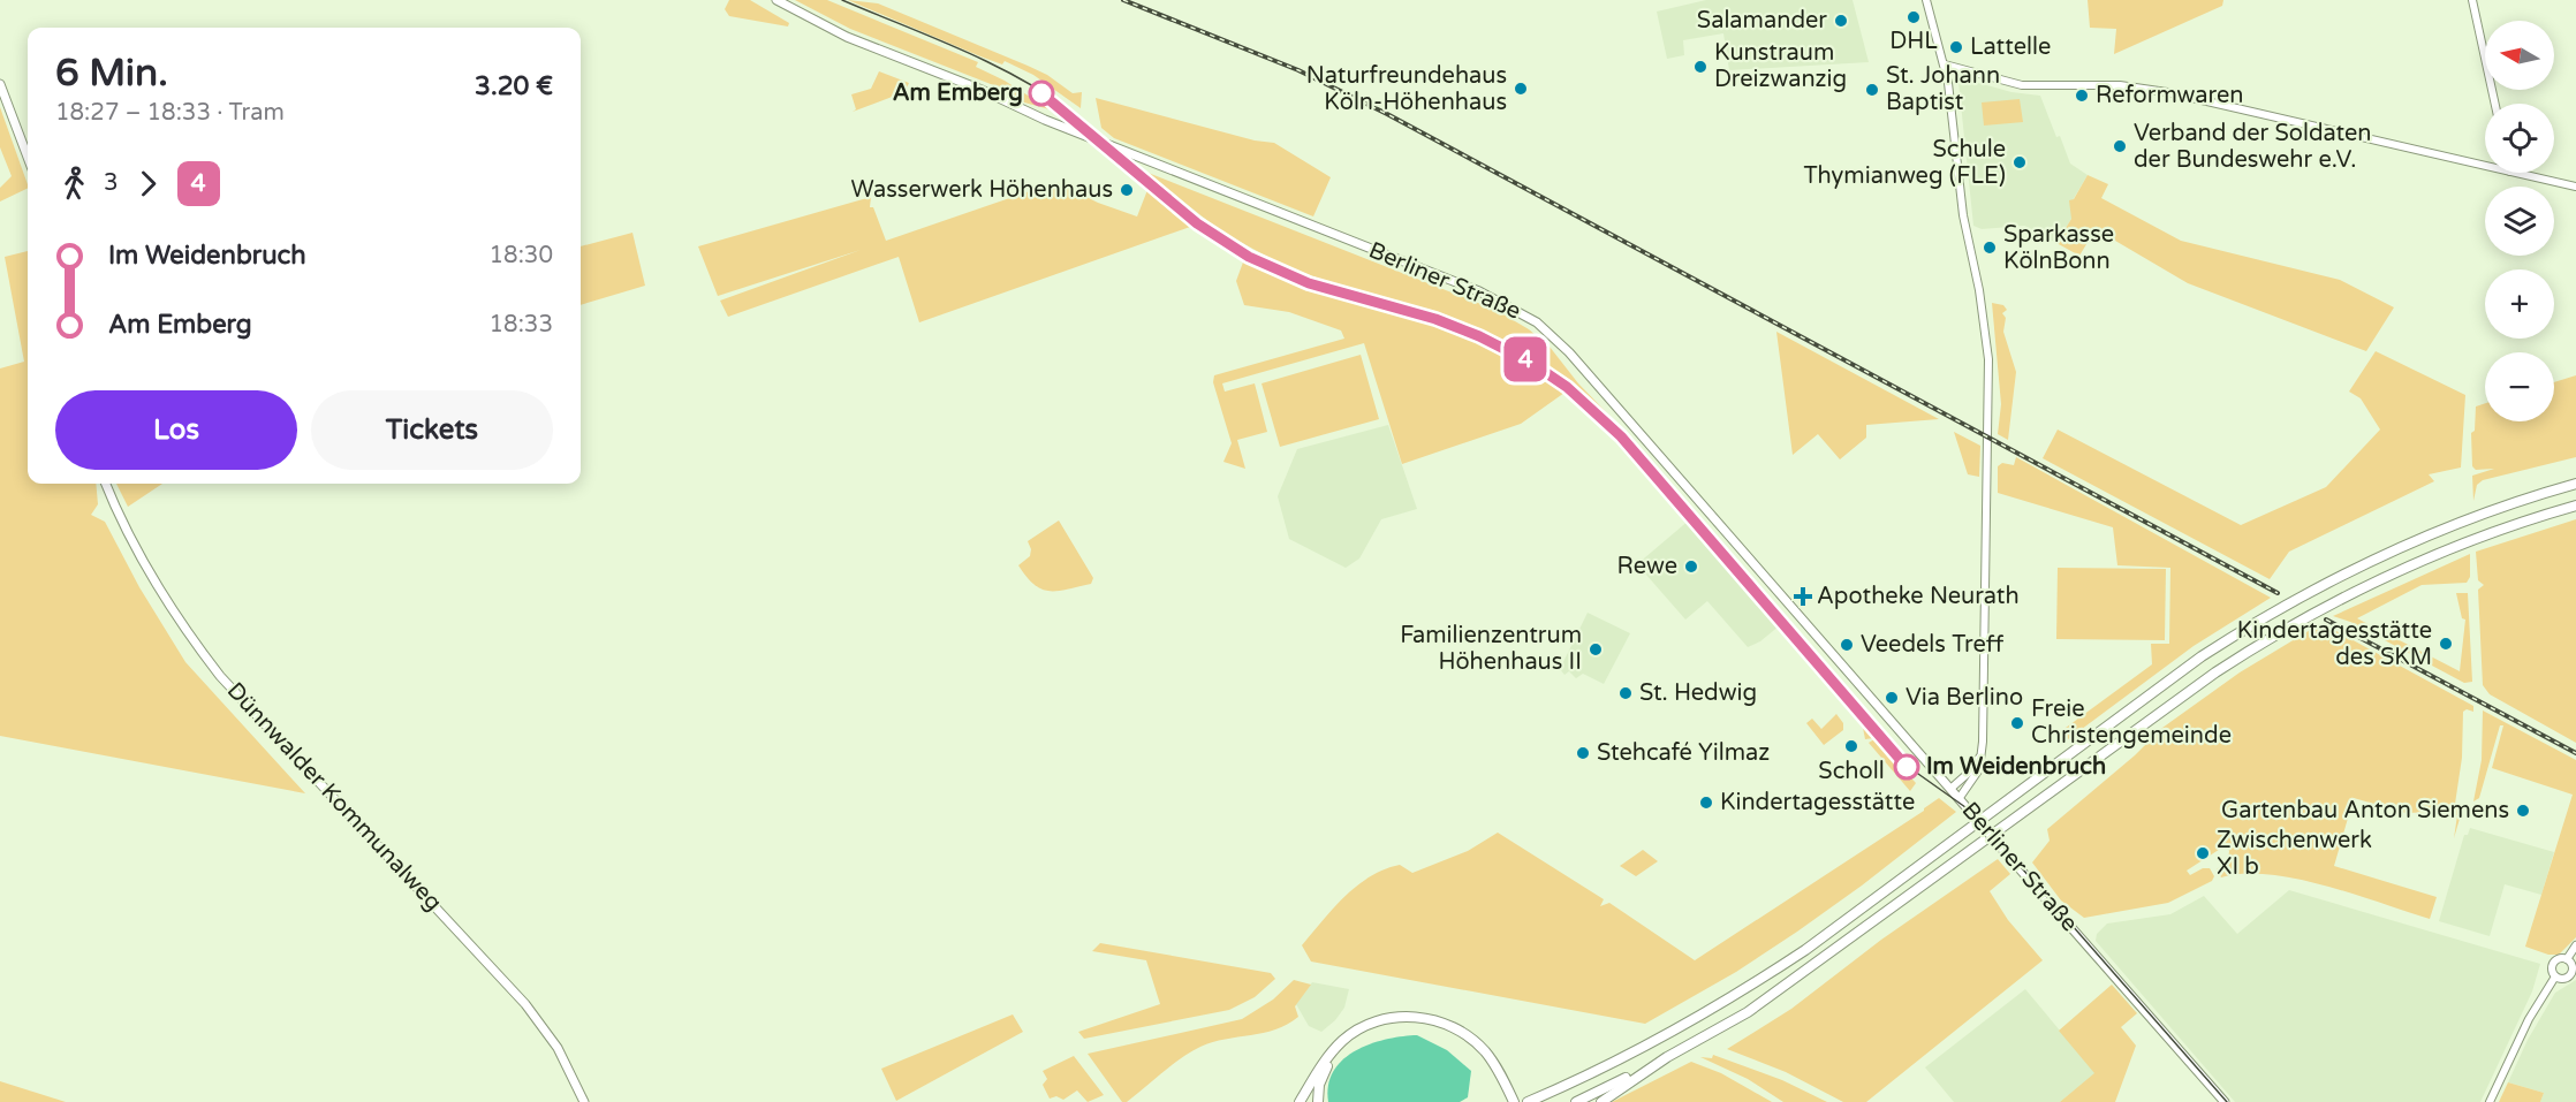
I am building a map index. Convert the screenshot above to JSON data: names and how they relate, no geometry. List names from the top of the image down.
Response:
{
  "streets": {
    "main road": ["Berliner Straße", "Dünnwalder Kommunalweg"]
  },
  "places": {
    "other": [
      "DHL",
      "Salamander",
      "Lattelle",
      "Kunstraum Dreizwanzig",
      "Naturfreundehaus Köln-Höhenhaus",
      "St. Johann Baptist",
      "Am Emberg",
      "Reformwaren",
      "Verband der Soldaten der Bundeswehr e.V.",
      "Schule Thymianweg (FLE)",
      "Wasserwerk Höhenhaus",
      "Sparkasse KölnBonn",
      "Rewe",
      "Kindertagesstätte des SKM",
      "Veedels Treff",
      "Familienzentrum Höhenhaus II",
      "St. Hedwig",
      "Via Berlino",
      "Freie Christengemeinde",
      "Scholl",
      "Stehcafé Yilmaz",
      "Im Weidenbruch",
      "Kindertagesstätte",
      "Gartenbau Anton Siemens",
      "Zwischenwerk XI b"
    ],
    "health": ["Apotheke Neurath"]
  },
  "lines": ["tram line 4"],
  "north": "left",
  "page": {
    "on_map": "4",
    "map_buttons": ["+", "−"],
    "heading": ["6 Min.", "18:27 – 18:33 · Tram", "3.20 €"],
    "legs": ["3", "4"],
    "list": [
      {
        "name": "Im Weidenbruch",
        "value": "18:30"
      },
      {
        "name": "Am Emberg",
        "value": "18:33"
      }
    ],
    "buttons": ["Los", "Tickets"]
  }
}
